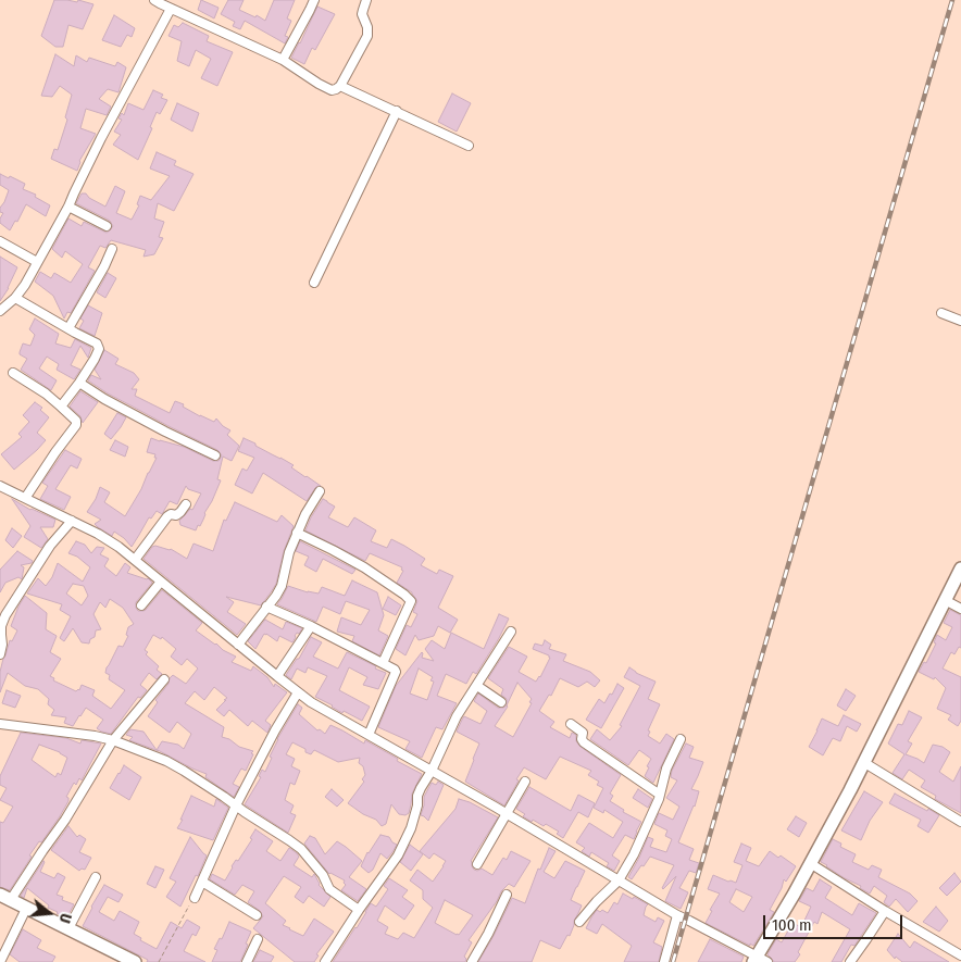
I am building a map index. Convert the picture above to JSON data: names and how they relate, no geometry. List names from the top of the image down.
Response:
{
  "scale_bar": "100 m",
  "north": "right"
}
